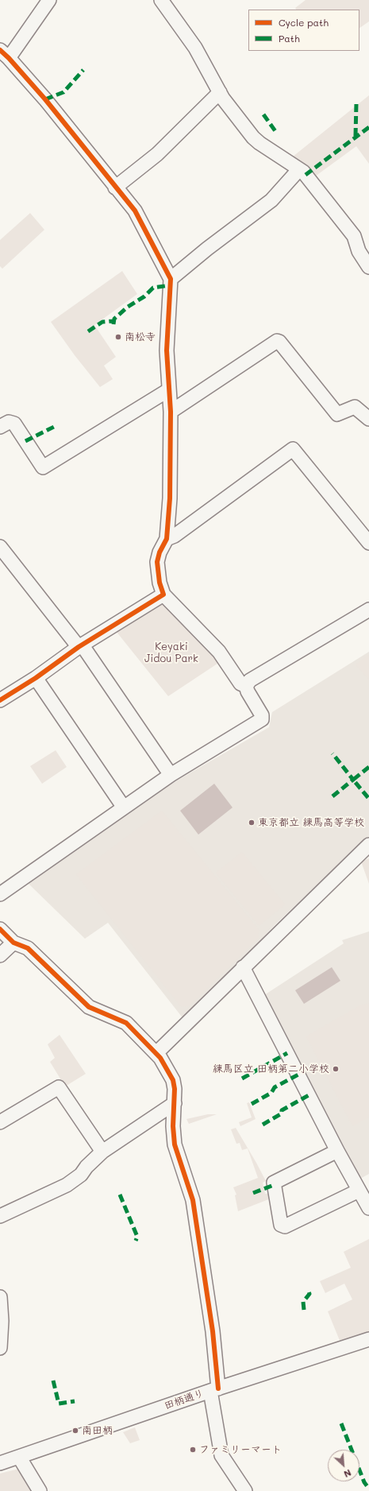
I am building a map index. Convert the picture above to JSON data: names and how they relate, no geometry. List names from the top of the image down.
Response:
{
  "streets": {
    "street": ["田柄通り"]
  },
  "parks": ["Keyaki Jidou Park"],
  "places": [
    "南松寺",
    "東京都立 練馬高等学校",
    "練馬区立 田柄第二小学校",
    "南田柄",
    "ファミリーマート"
  ],
  "legend": ["Cycle path", "Path"],
  "north": "bottom right"
}
